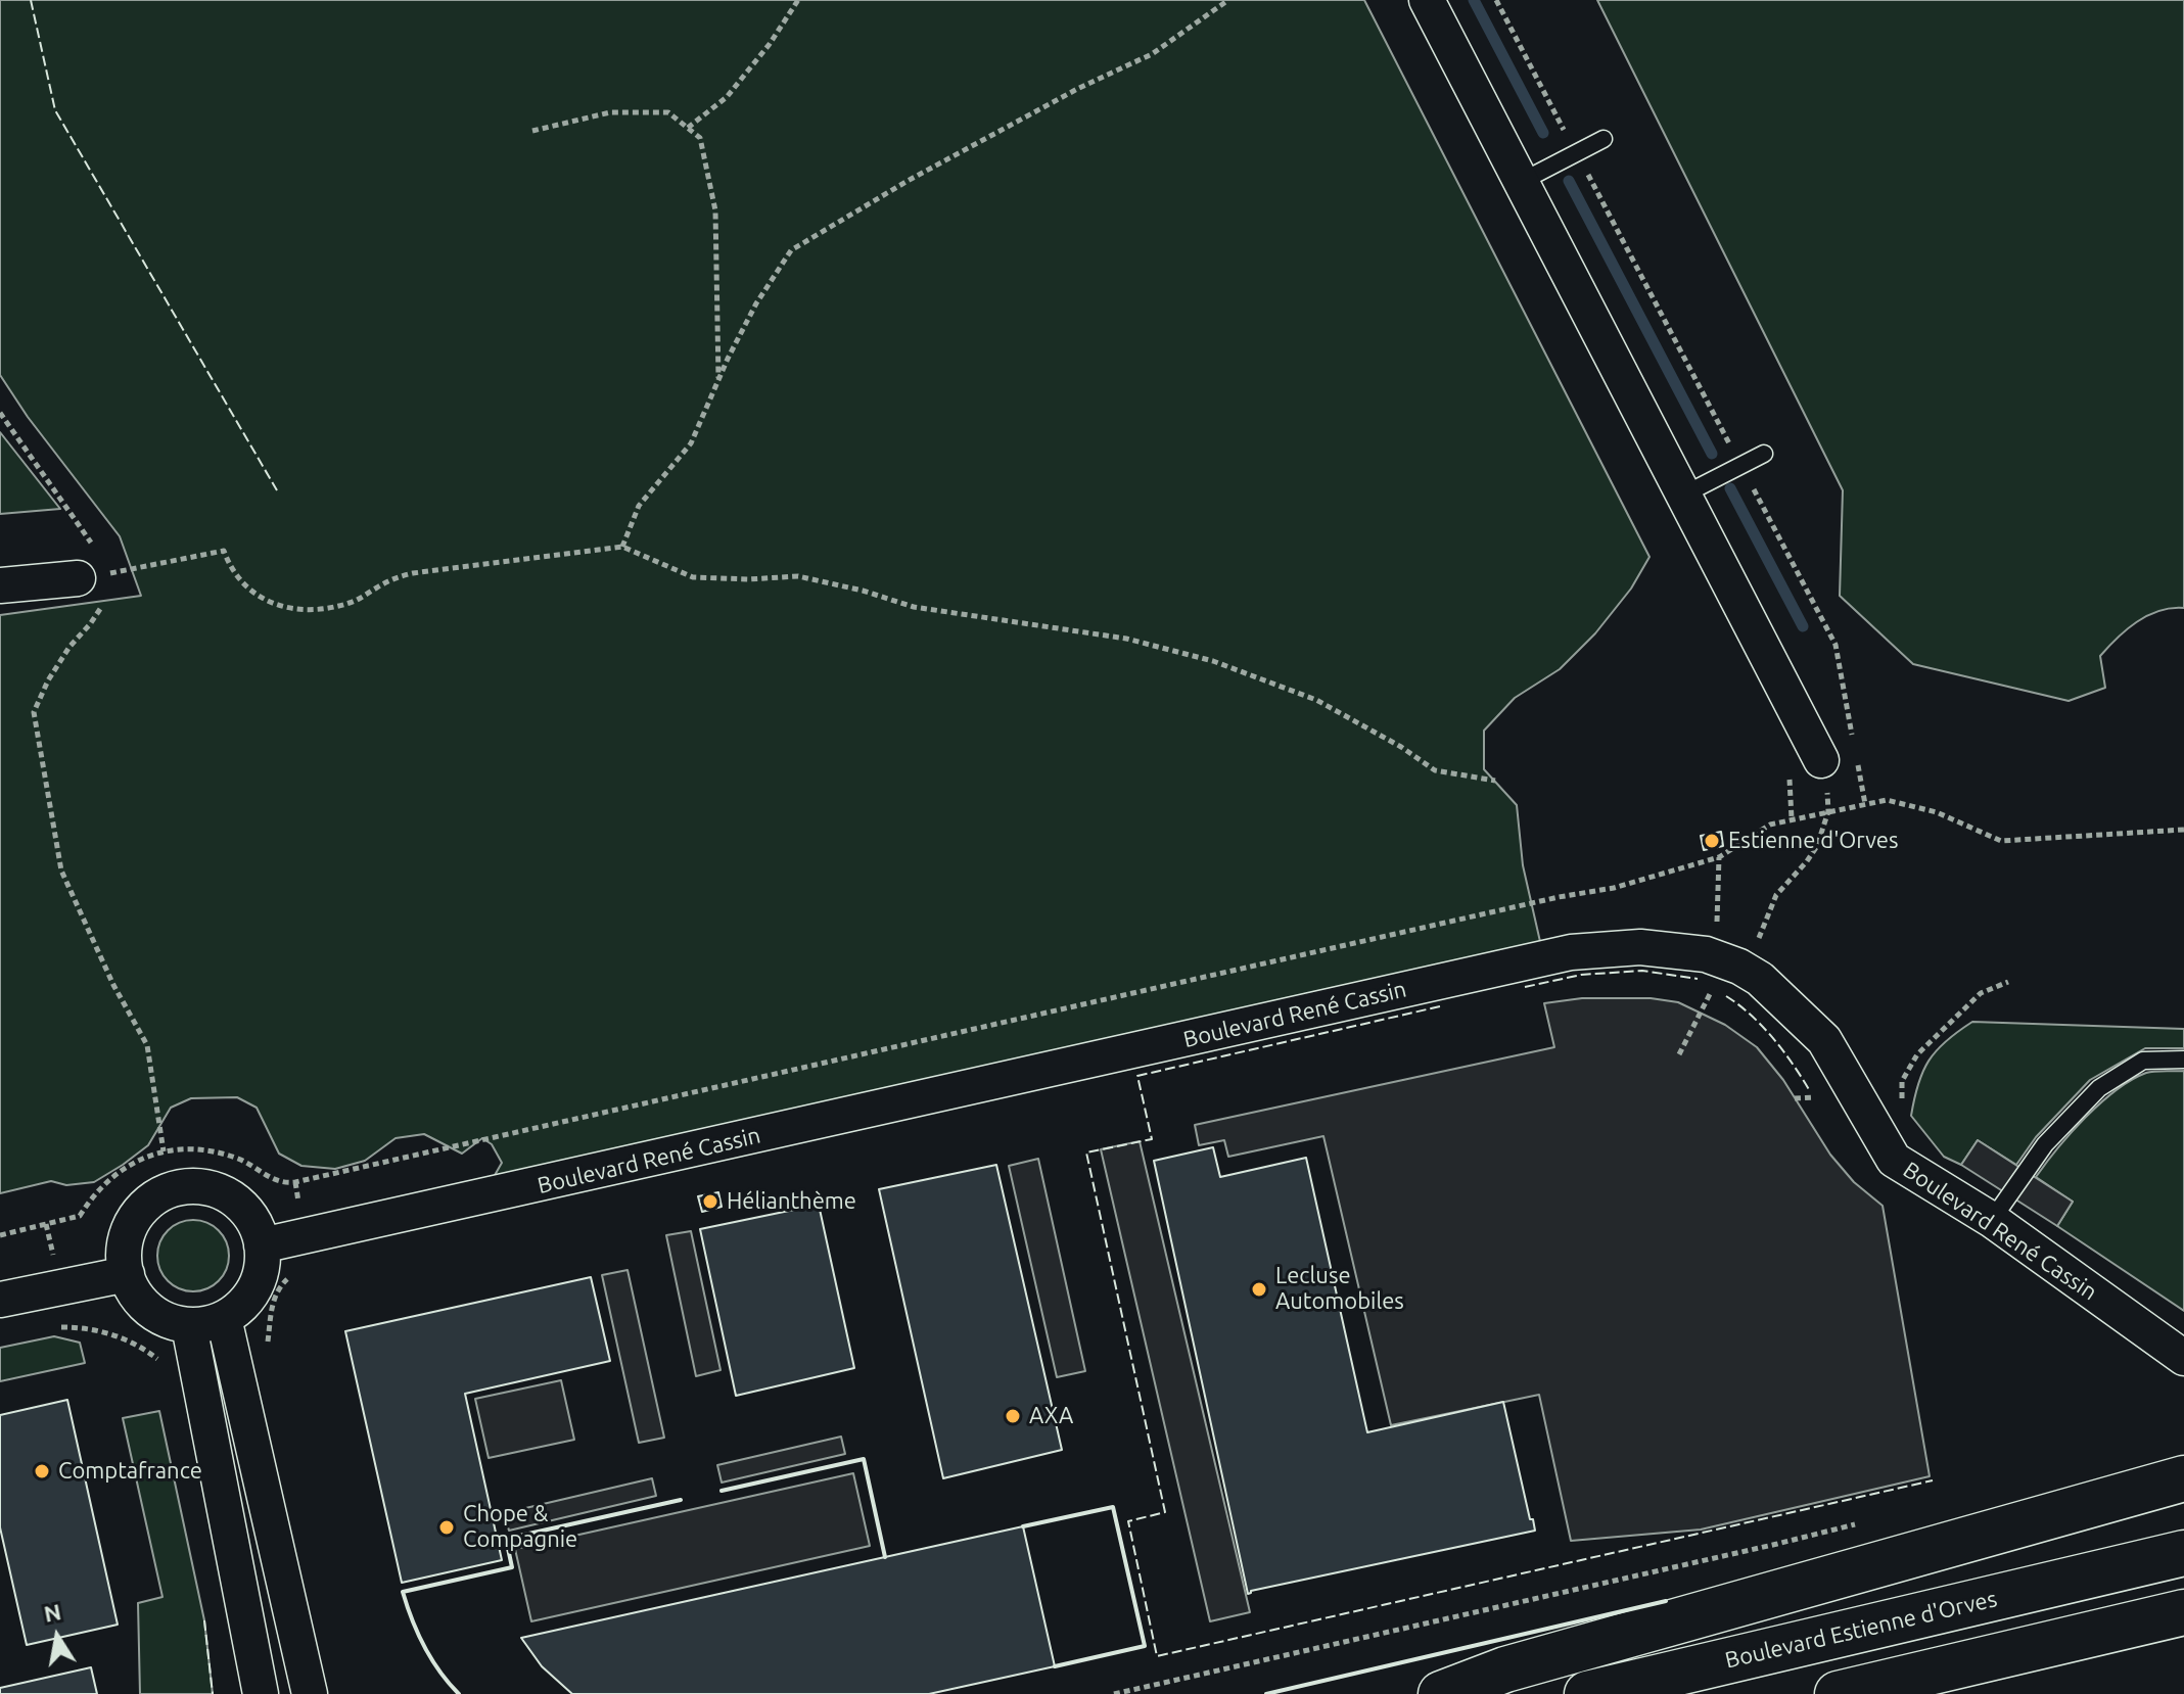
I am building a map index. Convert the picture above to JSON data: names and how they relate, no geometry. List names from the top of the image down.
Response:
{
  "streets": {
    "main road": ["Boulevard Estienne d'Orves"],
    "street": ["Boulevard René Cassin"]
  },
  "places": [
    "Estienne d'Orves",
    "Hélianthème",
    "Lecluse Automobiles",
    "AXA",
    "Comptafrance",
    "Chope & Compagnie"
  ],
  "north": "top"
}
